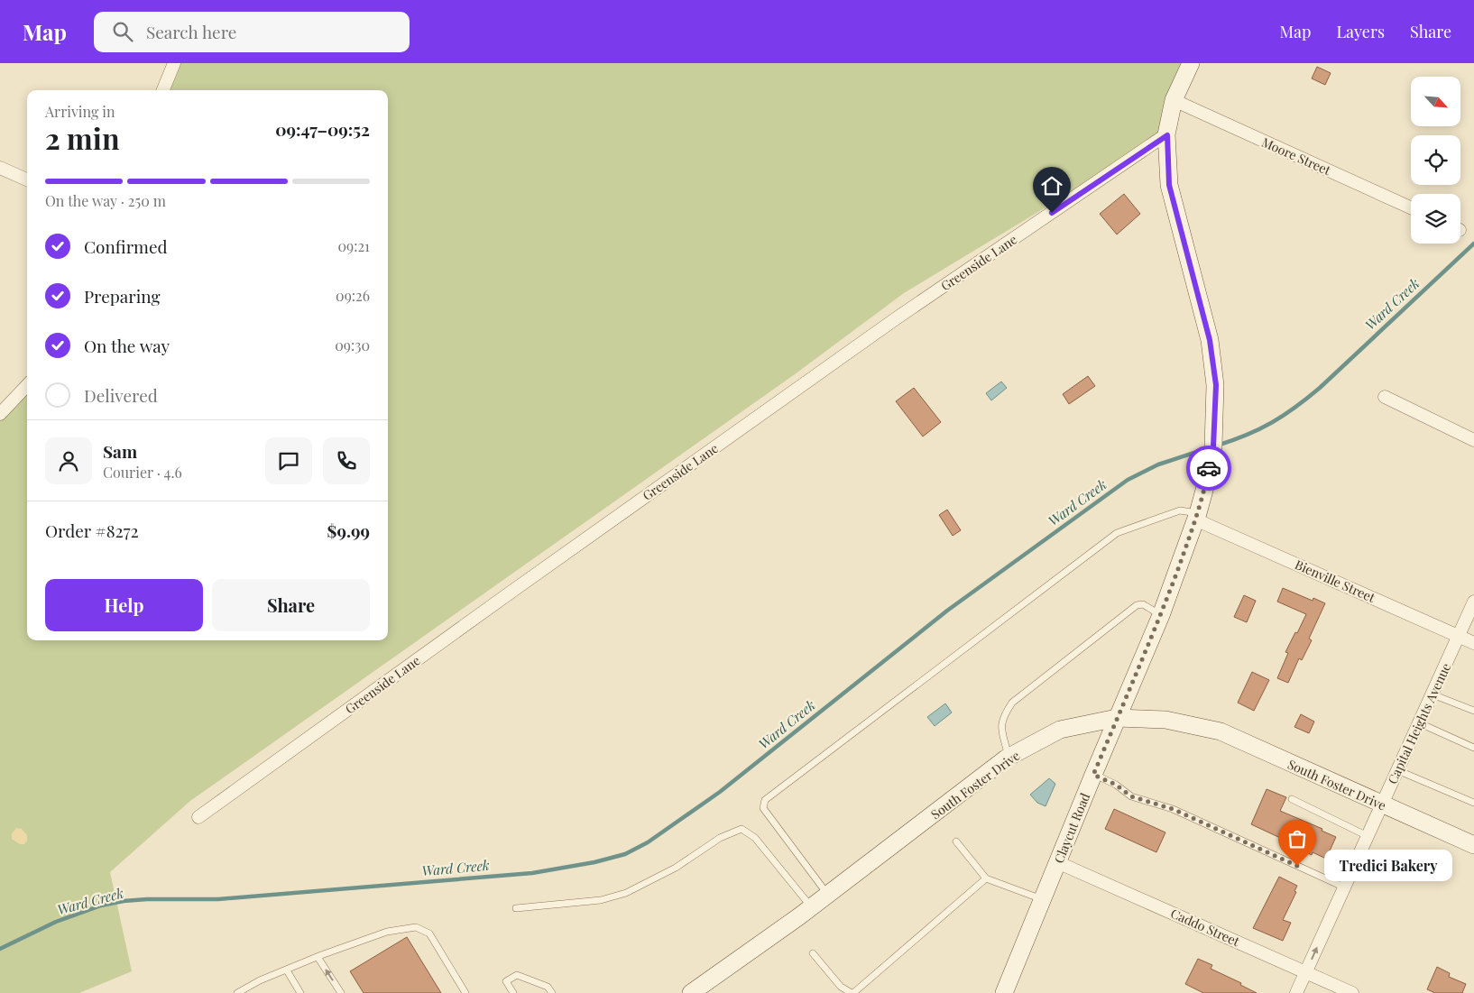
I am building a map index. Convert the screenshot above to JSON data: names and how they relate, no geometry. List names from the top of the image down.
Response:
{
  "streets": {
    "street": [
      "Moore Street",
      "Greenside Lane",
      "Bienville Street",
      "Capital Heights Avenue",
      "South Foster Drive",
      "Claycut Road",
      "Caddo Street"
    ]
  },
  "crossings": [
    ["Moore Street", "Claycut Road"],
    ["Greenside Lane", "Claycut Road"],
    ["Bienville Street", "Capital Heights Avenue"],
    ["Bienville Street", "Claycut Road"],
    ["Capital Heights Avenue", "South Foster Drive"],
    ["Capital Heights Avenue", "Caddo Street"],
    ["South Foster Drive", "Claycut Road"],
    ["Claycut Road", "Caddo Street"]
  ],
  "water": ["Ward Creek"],
  "places": ["Tredici Bakery"],
  "north": "bottom right",
  "page": {
    "header": "Map",
    "search": "Search here",
    "nav": ["Map", "Layers", "Share"],
    "heading": ["2 min", "Arriving in", "09:47–09:52"],
    "panel": [
      "Sam",
      "Courier · 4.6",
      "Order #8272",
      "$9.99"
    ],
    "bar": "On the way · 250 m",
    "list": [
      ["Confirmed", "09:21"],
      ["Preparing", "09:26"],
      ["On the way", "09:30"],
      "Delivered"
    ],
    "buttons": ["Help", "Share"],
    "bubble": "Tredici Bakery"
  }
}
